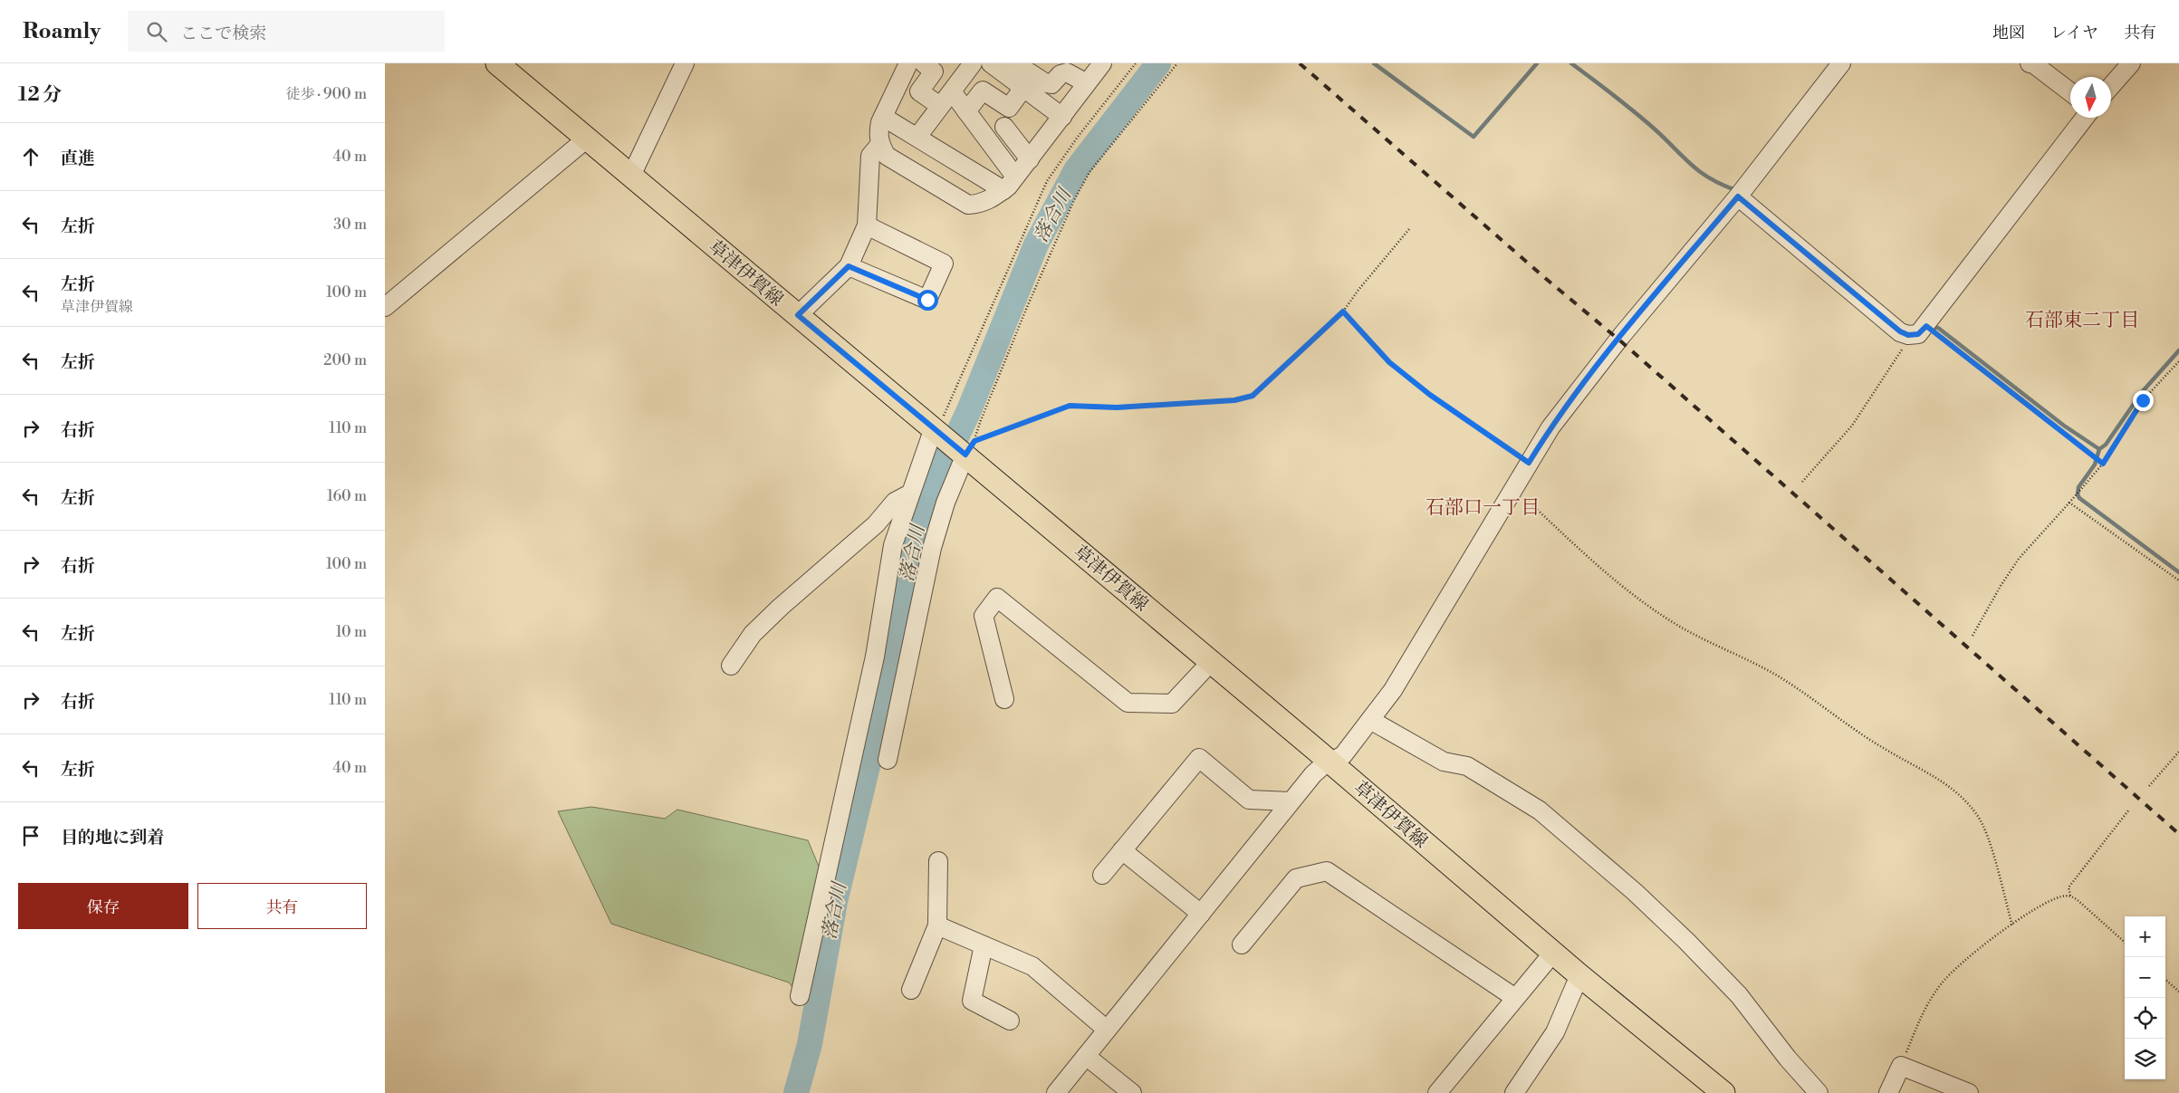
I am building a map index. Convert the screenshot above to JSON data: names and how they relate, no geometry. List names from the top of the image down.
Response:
{
  "streets": {
    "main road": ["草津伊賀線"]
  },
  "districts": ["石部東二丁目", "石部口一丁目"],
  "water": ["落合川"],
  "north": "bottom",
  "page": {
    "header": "Roamly",
    "search": "ここで検索",
    "nav": ["地図", "レイヤ", "共有"],
    "heading": ["12 分", "徒歩 · 900 m"],
    "list": [
      ["直進", "40 m"],
      ["左折", "30 m"],
      ["左折", "草津伊賀線", "100 m"],
      ["左折", "200 m"],
      ["右折", "110 m"],
      ["左折", "160 m"],
      ["右折", "100 m"],
      ["左折", "10 m"],
      ["右折", "110 m"],
      ["左折", "40 m"],
      "目的地に到着"
    ],
    "buttons": ["保存", "共有"],
    "map_buttons": ["+", "−"]
  }
}
